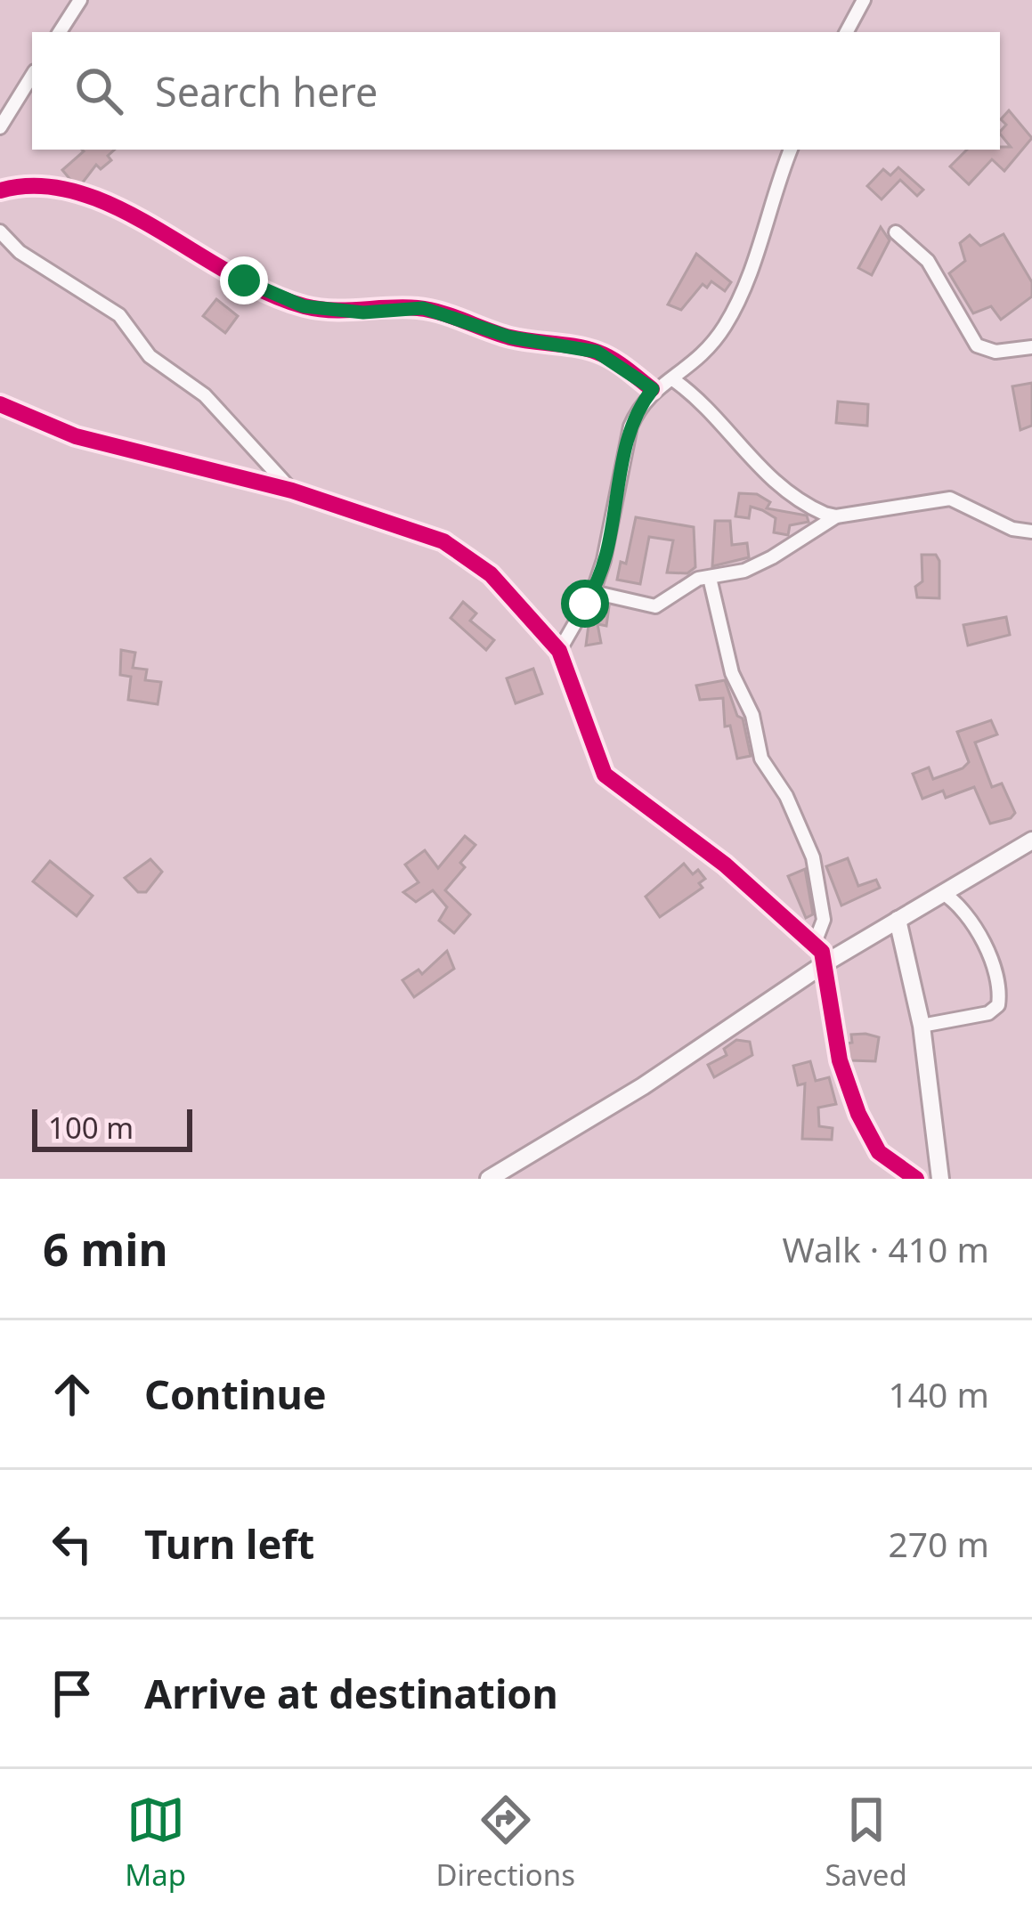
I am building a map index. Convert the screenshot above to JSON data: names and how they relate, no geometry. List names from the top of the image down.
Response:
{
  "scale_bar": "100 m",
  "page": {
    "search": "Search here",
    "scale": "100 m",
    "heading": ["6 min", "Walk · 410 m"],
    "list": [
      ["Continue", "140 m"],
      ["Turn left", "270 m"],
      "Arrive at destination"
    ],
    "nav": ["Map", "Directions", "Saved"]
  }
}
